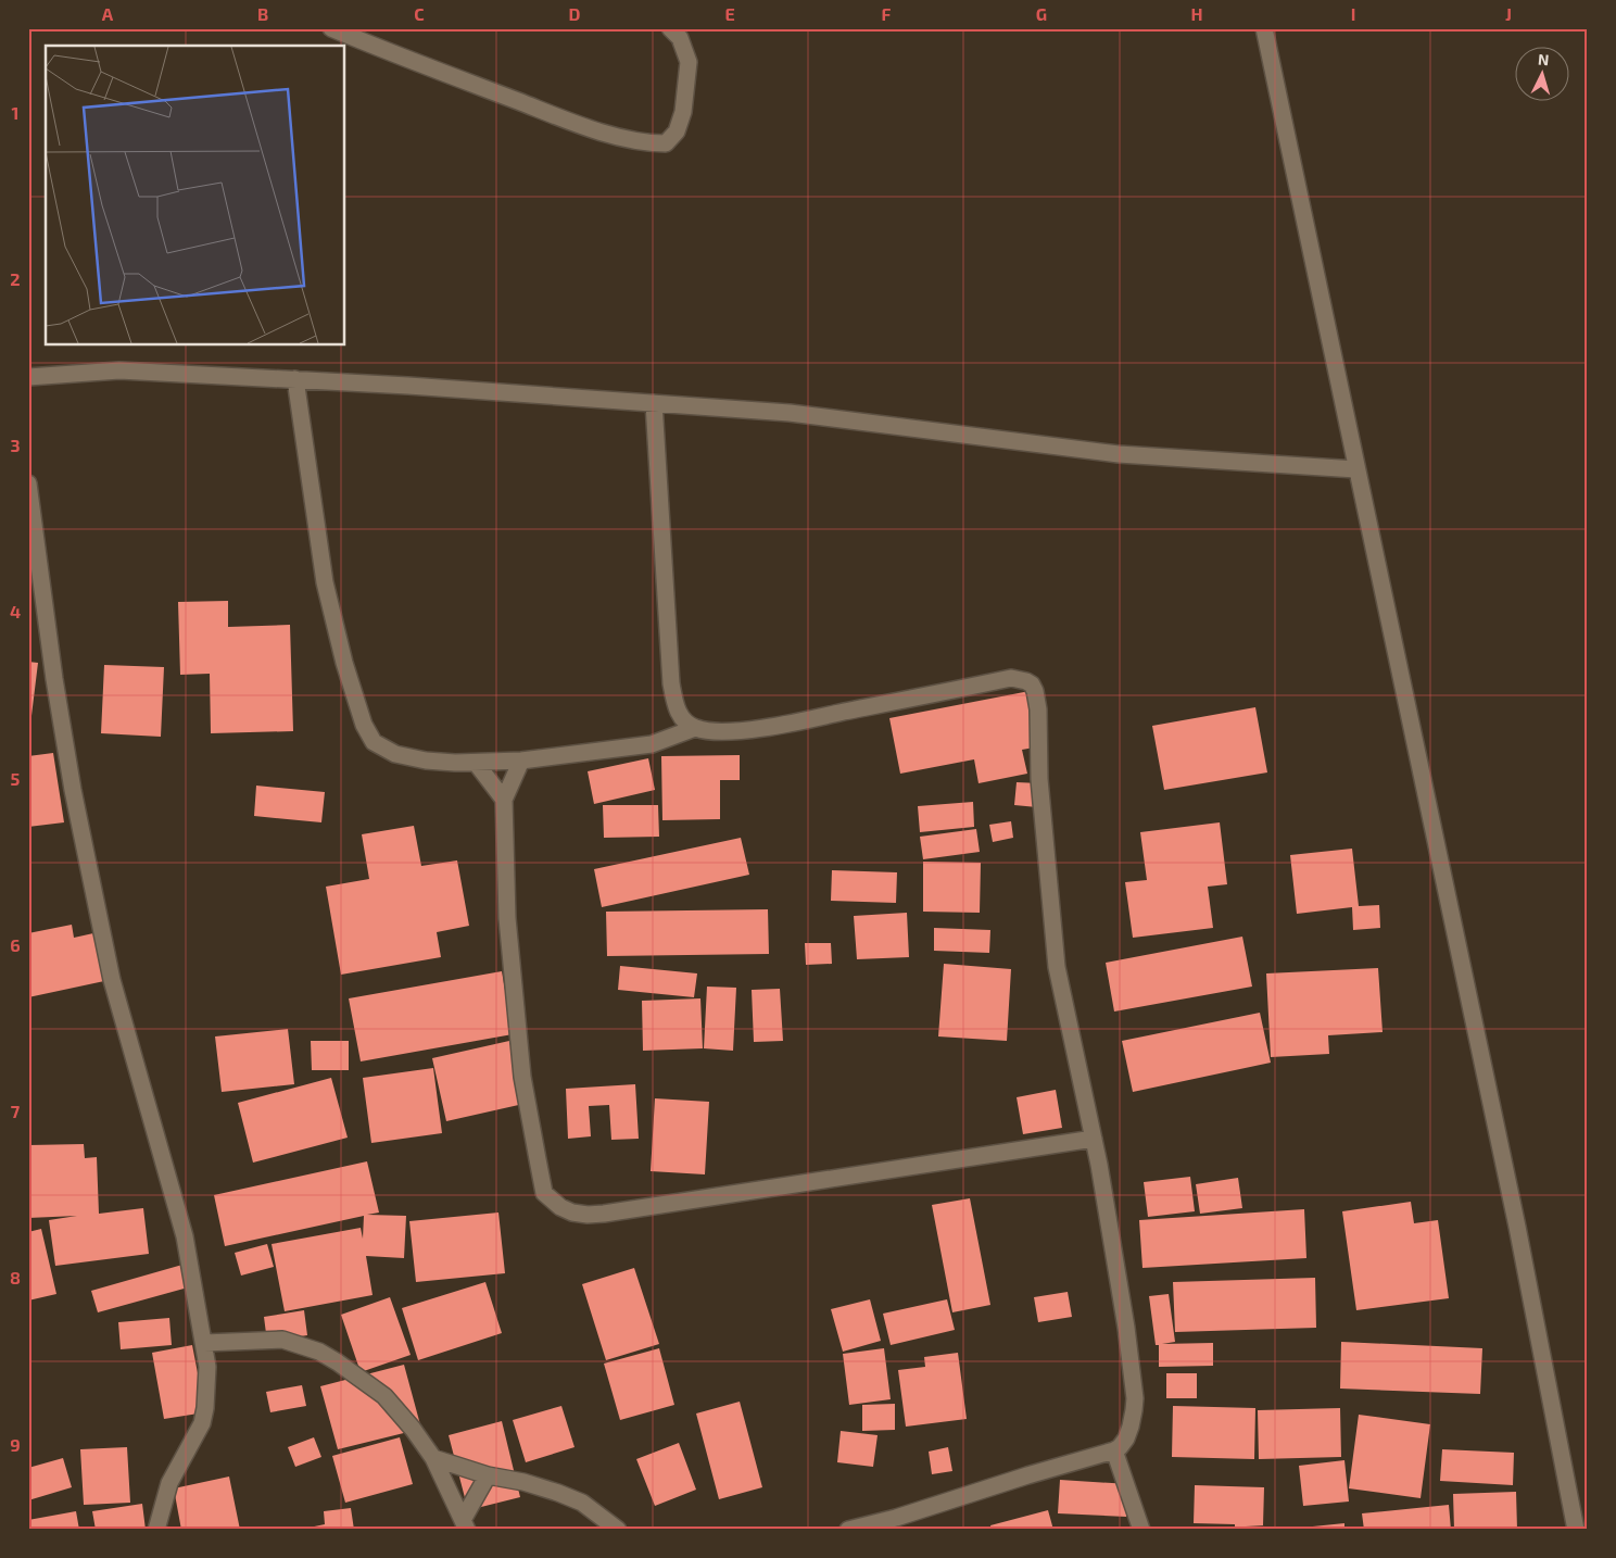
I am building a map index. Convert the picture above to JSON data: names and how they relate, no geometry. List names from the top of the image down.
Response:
{
  "north": "top",
  "grid": {
    "columns": [
      "A",
      "B",
      "C",
      "D",
      "E",
      "F",
      "G",
      "H",
      "I",
      "J"
    ],
    "rows": [
      "1",
      "2",
      "3",
      "4",
      "5",
      "6",
      "7",
      "8",
      "9"
    ]
  }
}
